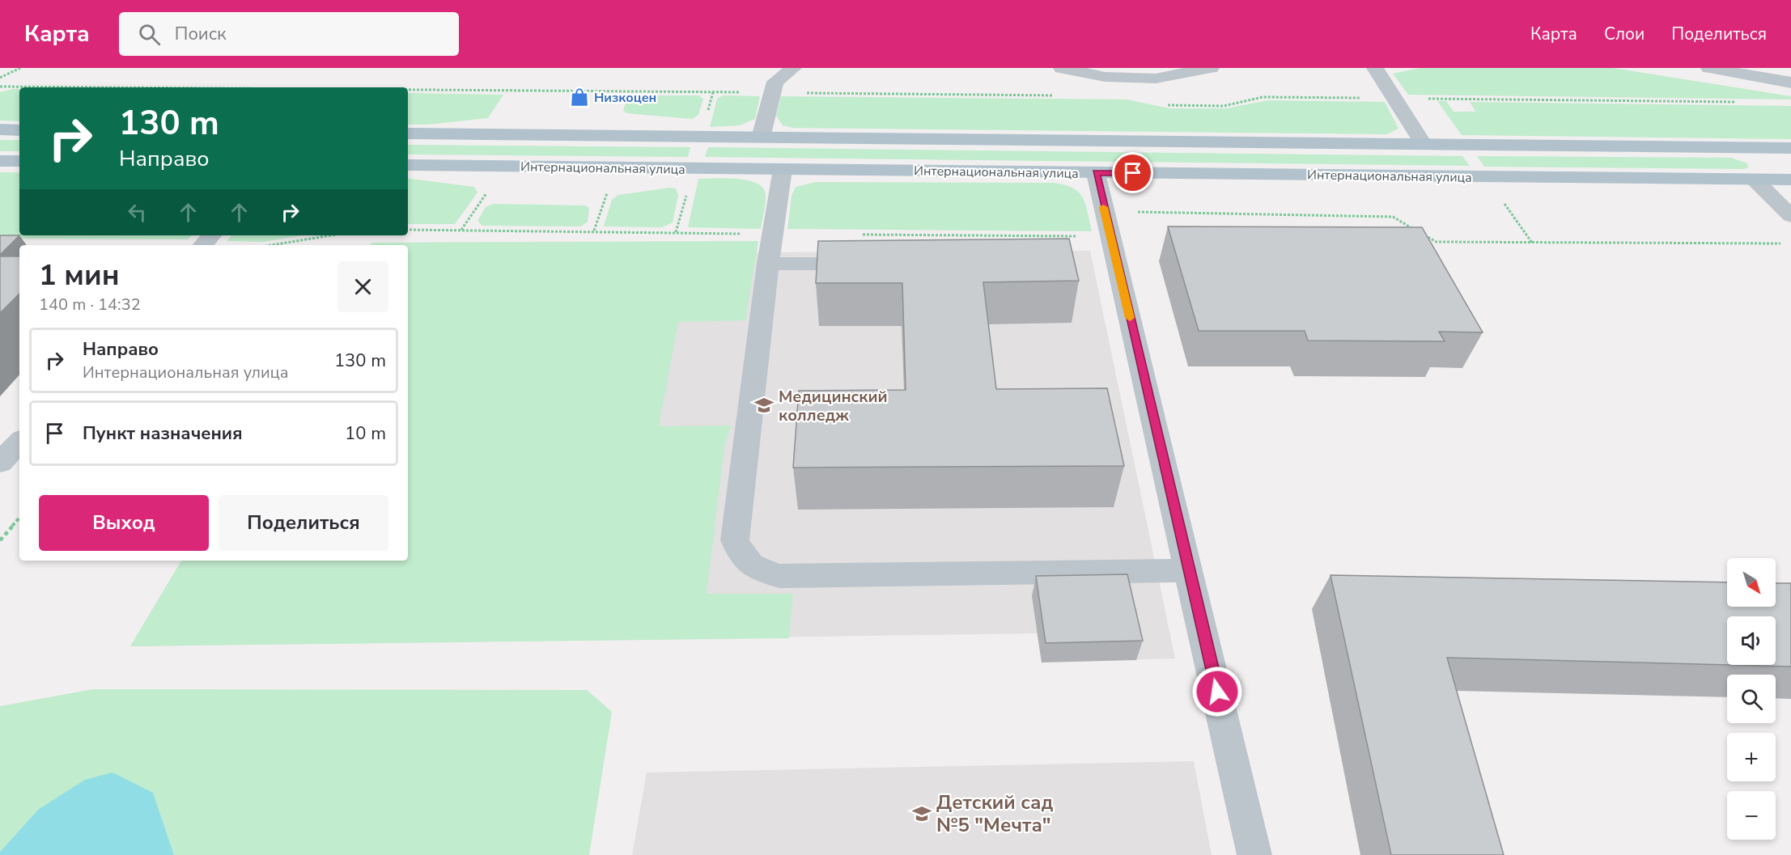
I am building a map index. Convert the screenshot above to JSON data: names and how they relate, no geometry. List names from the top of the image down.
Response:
{
  "streets": {
    "main road": ["Интернациональная улица"]
  },
  "places": {
    "shop": ["Низкоцен"],
    "school or university": ["Медицинский колледж", "Детский сад №5 \"Мечта\""]
  },
  "north": "bottom right",
  "page": {
    "header": "Карта",
    "search": "Поиск",
    "nav": ["Карта", "Слои", "Поделиться"],
    "turn": ["130 m", "Направо"],
    "heading": ["1 мин", "140 m · 14:32"],
    "list": [
      {
        "name": "Направо",
        "note": "Интернациональная улица",
        "value": "130 m"
      },
      {
        "name": "Пункт назначения",
        "value": "10 m"
      }
    ],
    "buttons": ["Выход", "Поделиться"],
    "map_buttons": ["+", "−"]
  }
}
